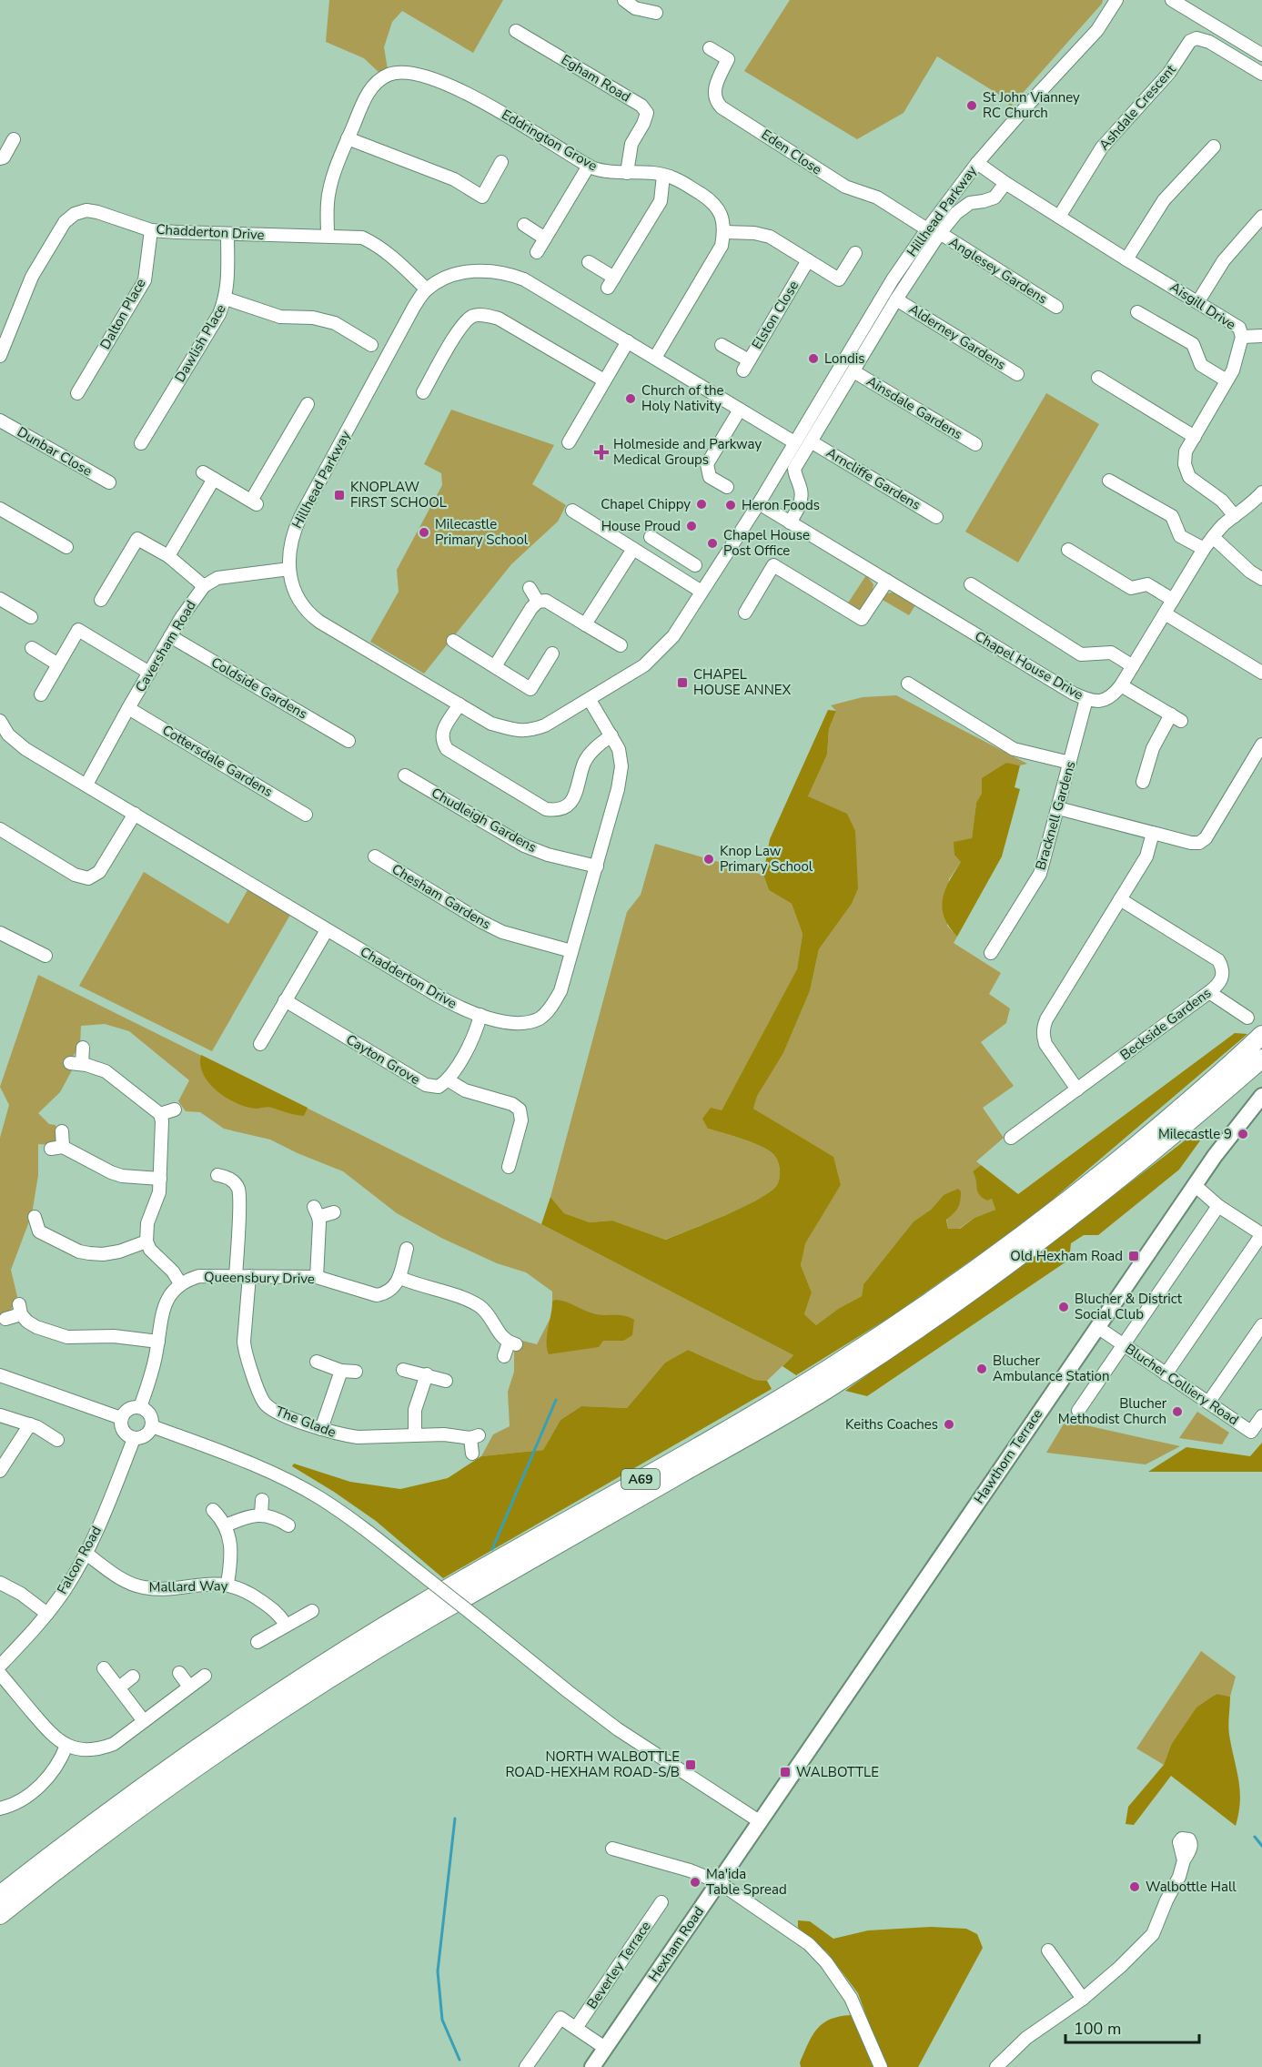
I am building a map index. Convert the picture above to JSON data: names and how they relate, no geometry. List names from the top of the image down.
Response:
{
  "streets": {
    "highway": ["A69"],
    "main road": ["Hawthorn Terrace", "Hexham Road"],
    "street": [
      "Egham Road",
      "Ashdale Crescent",
      "Eddrington Grove",
      "Eden Close",
      "Hillhead Parkway",
      "Chadderton Drive",
      "Anglesey Gardens",
      "Aisgill Drive",
      "Dalton Place",
      "Elston Close",
      "Alderney Gardens",
      "Dawlish Place",
      "Ainsdale Gardens",
      "Dunbar Close",
      "Arncliffe Gardens",
      "Caversham Road",
      "Chapel House Drive",
      "Coldside Gardens",
      "Cottersdale Gardens",
      "Bracknell Gardens",
      "Chudleigh Gardens",
      "Chesham Gardens",
      "Beckside Gardens",
      "Cayton Grove",
      "Queensbury Drive",
      "Blucher Colliery Road",
      "The Glade",
      "Falcon Road",
      "Mallard Way",
      "Beverley Terrace"
    ]
  },
  "crossings": [
    ["Egham Road", "Eddrington Grove"],
    ["Ashdale Crescent", "Aisgill Drive"],
    ["Eddrington Grove", "Chadderton Drive"],
    ["Eden Close", "Hillhead Parkway"],
    ["Hillhead Parkway", "Chadderton Drive"],
    ["Hillhead Parkway", "Aisgill Drive"],
    ["Hillhead Parkway", "Caversham Road"],
    ["Hillhead Parkway", "Chapel House Drive"],
    ["Chadderton Drive", "Dalton Place"],
    ["Chadderton Drive", "Dawlish Place"],
    ["Chadderton Drive", "Caversham Road"],
    ["Chadderton Drive", "Chudleigh Gardens"],
    ["Chadderton Drive", "Chesham Gardens"],
    ["Aisgill Drive", "Chapel House Drive"],
    ["Caversham Road", "Coldside Gardens"],
    ["Caversham Road", "Cottersdale Gardens"],
    ["Chapel House Drive", "Bracknell Gardens"],
    ["Queensbury Drive", "The Glade"],
    ["Blucher Colliery Road", "Hawthorn Terrace"],
    ["Hawthorn Terrace", "Hexham Road"],
    ["Falcon Road", "Mallard Way"]
  ],
  "places": {
    "other": [
      "St John Vianney RC Church",
      "Londis",
      "Church of the Holy Nativity",
      "Chapel Chippy",
      "Heron Foods",
      "House Proud",
      "Milecastle Primary School",
      "Chapel House Post Office",
      "Knop Law Primary School",
      "Milecastle 9",
      "Blucher & District Social Club",
      "Blucher Ambulance Station",
      "Blucher Methodist Church",
      "Keiths Coaches",
      "Ma'ida Table Spread",
      "Walbottle Hall"
    ],
    "health": ["Holmeside and Parkway Medical Groups"],
    "transit": [
      "KNOPLAW FIRST SCHOOL",
      "CHAPEL HOUSE ANNEX",
      "Old Hexham Road",
      "NORTH WALBOTTLE ROAD-HEXHAM ROAD-S/B",
      "WALBOTTLE"
    ]
  },
  "scale_bar": "100 m"
}
